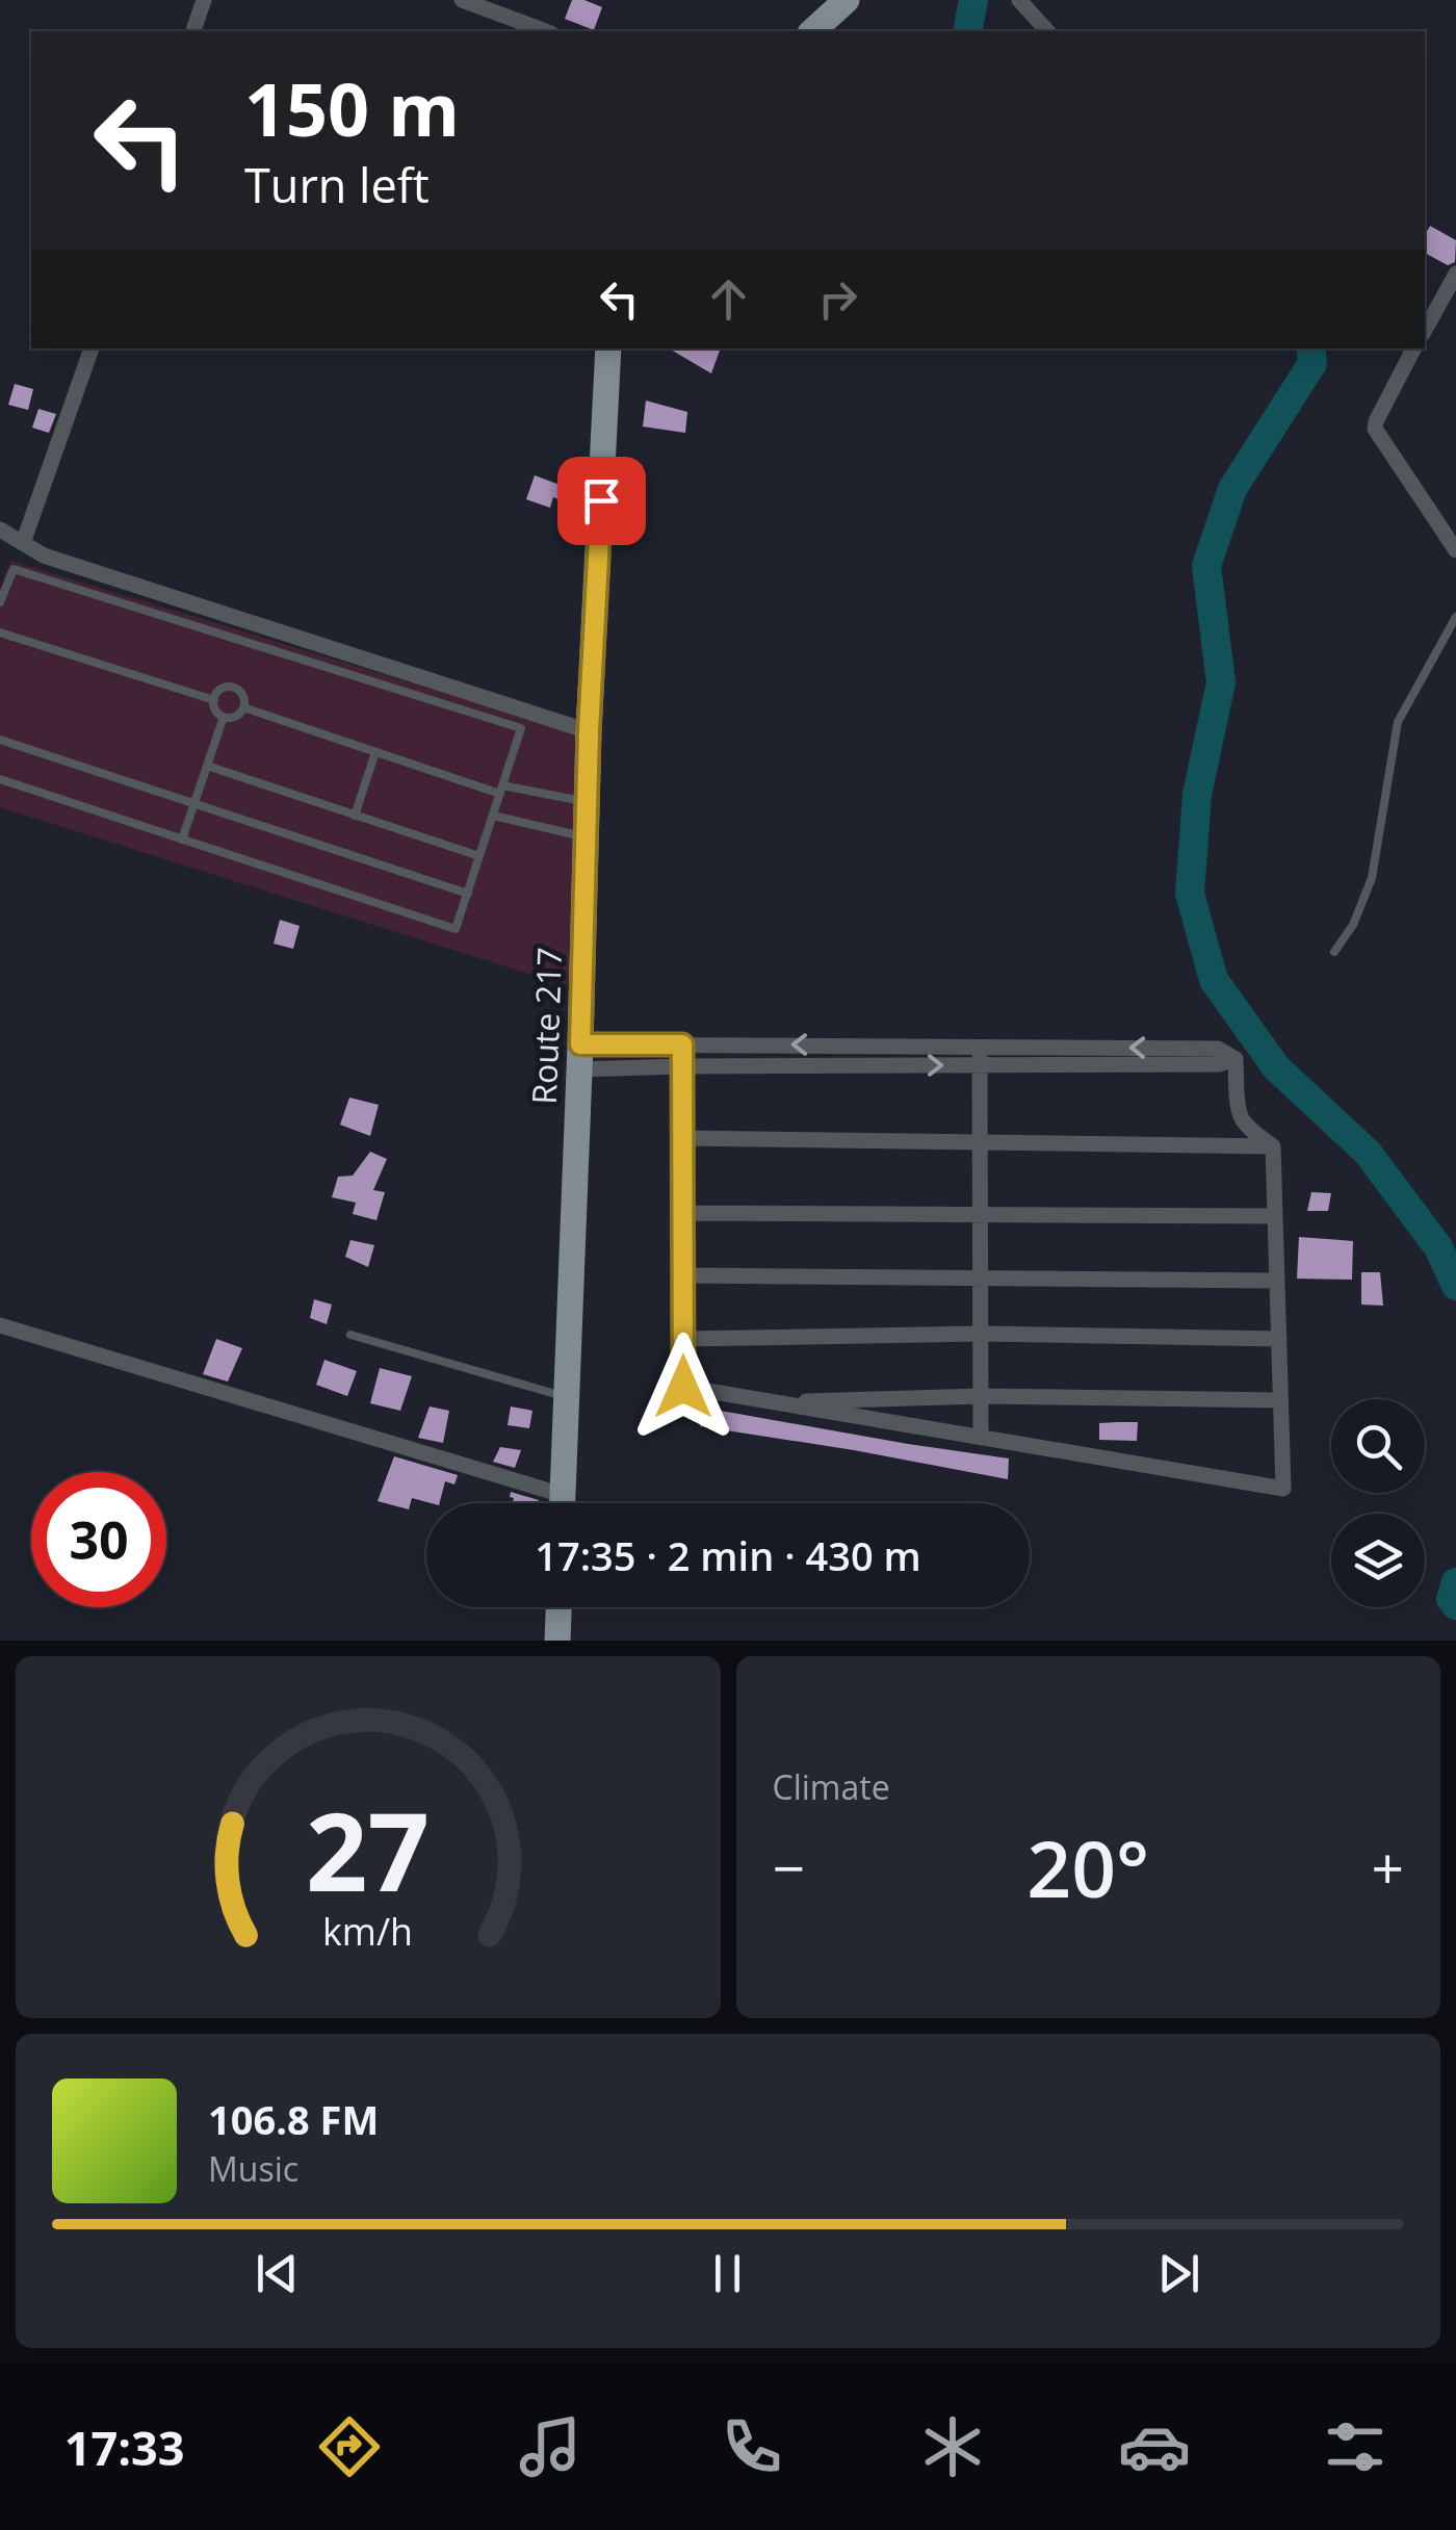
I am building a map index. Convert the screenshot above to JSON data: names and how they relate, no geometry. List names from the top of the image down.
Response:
{
  "streets": {
    "main road": ["Route 217"]
  },
  "page": {
    "turn": ["150 m", "Turn left"],
    "limit": "30",
    "trip": "17:35 · 2 min · 430 m",
    "tile": "Climate",
    "heat": ["−", "20°", "+"],
    "song": ["106.8 FM", "Music"],
    "tabs": "17:33",
    "gauge": ["27", "km/h"]
  }
}
